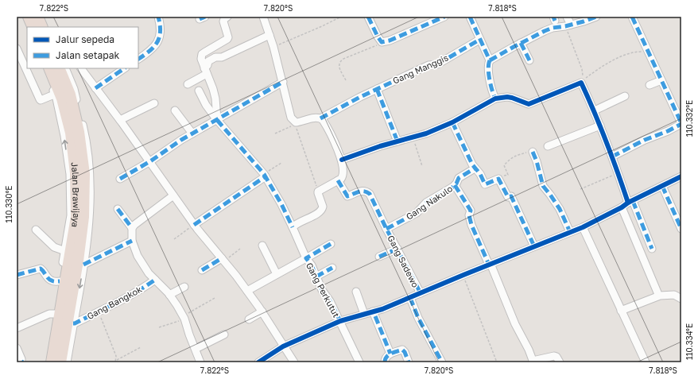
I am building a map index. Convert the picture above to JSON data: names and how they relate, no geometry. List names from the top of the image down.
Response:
{
  "streets": {
    "highway": ["Jalan Brawijaya"],
    "street": [
      "Gang Manggis",
      "Gang Nakulo",
      "Gang Sadewo",
      "Gang Perkutut",
      "Gang Bangkok"
    ]
  },
  "crossings": [
    ["Gang Nakulo", "Gang Sadewo"]
  ],
  "legend": ["Jalur sepeda", "Jalan setapak"],
  "coordinates": [
    "7.822°S",
    "7.820°S",
    "7.818°S",
    "110.332°E",
    "110.330°E",
    "110.334°E"
  ]
}
